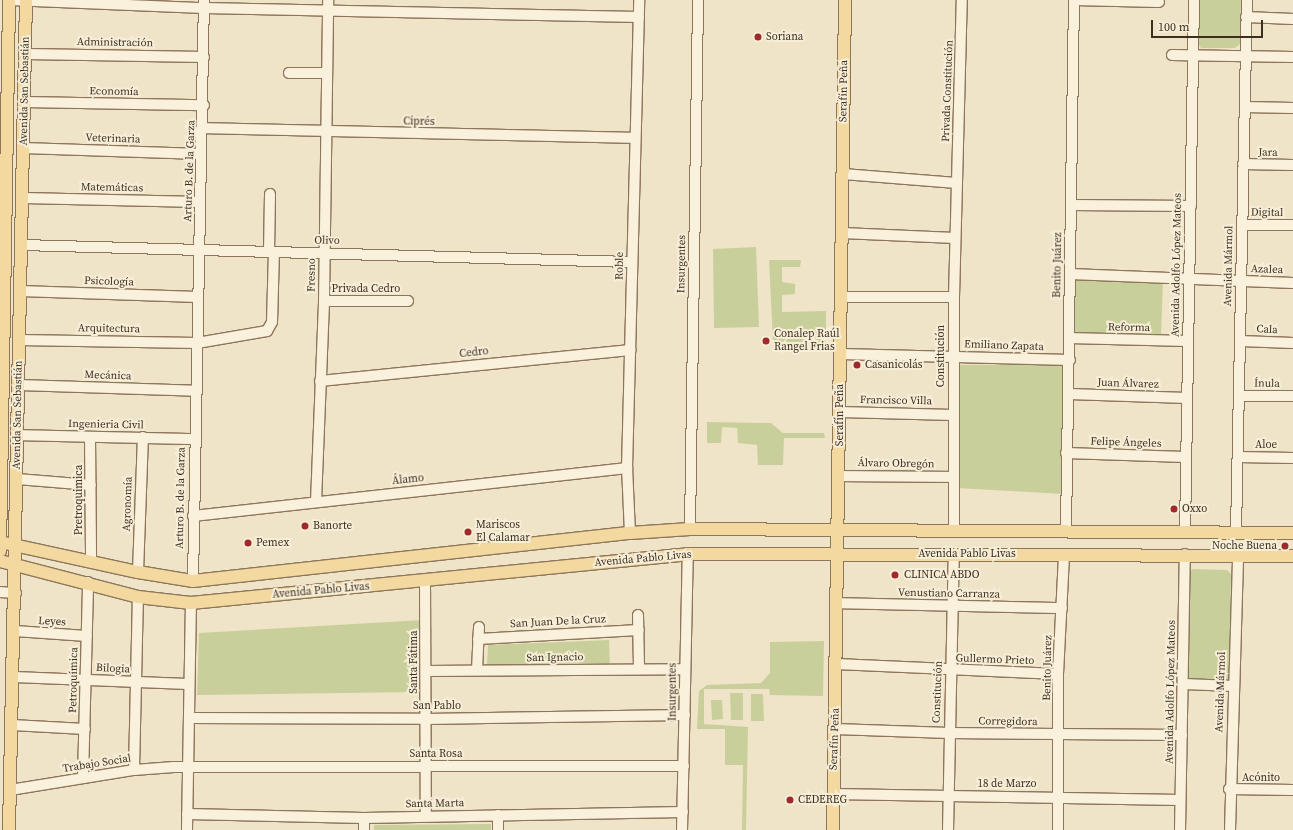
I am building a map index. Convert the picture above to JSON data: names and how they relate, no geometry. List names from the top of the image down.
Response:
{
  "streets": {
    "main road": ["Avenida San Sebastián", "Serafín Peña", "Avenida Pablo Livas"],
    "street": [
      "Administración",
      "Privada Constitución",
      "Economía",
      "Ciprés",
      "Veterinaria",
      "Jara",
      "Arturo B. de la Garza",
      "Matemáticas",
      "Digital",
      "Olivo",
      "Insurgentes",
      "Benito Juárez",
      "Avenida Adolfo López Mateos",
      "Roble",
      "Avenida Mármol",
      "Azalea",
      "Fresno",
      "Psicología",
      "Privada Cedro",
      "Reforma",
      "Arquitectura",
      "Cala",
      "Emiliano Zapata",
      "Cedro",
      "Constitución",
      "Mecánica",
      "Juan Álvarez",
      "Ínula",
      "Francisco Villa",
      "Ingenieria Civil",
      "Felipe Ángeles",
      "Aloe",
      "Álvaro Obregón",
      "Álamo",
      "Pretroquimica",
      "Agronomía",
      "Venustiano Carranza",
      "Leyes",
      "San Juan De la Cruz",
      "San Ignacio",
      "Gullermo Prieto",
      "Santa Fátima",
      "Bilogia",
      "Petroquímica",
      "San Pablo",
      "Corregidora",
      "Santa Rosa",
      "Trabajo Social",
      "Acónito",
      "18 de Marzo",
      "Santa Marta"
    ]
  },
  "crossings": [
    ["Administración", "Avenida San Sebastián"],
    ["Administración", "Arturo B. de la Garza"],
    ["Avenida San Sebastián", "Economía"],
    ["Avenida San Sebastián", "Veterinaria"],
    ["Avenida San Sebastián", "Matemáticas"],
    ["Avenida San Sebastián", "Olivo"],
    ["Avenida San Sebastián", "Psicología"],
    ["Avenida San Sebastián", "Arquitectura"],
    ["Avenida San Sebastián", "Mecánica"],
    ["Avenida San Sebastián", "Ingenieria Civil"],
    ["Avenida San Sebastián", "Avenida Pablo Livas"],
    ["Avenida San Sebastián", "Leyes"],
    ["Avenida San Sebastián", "Bilogia"],
    ["Avenida San Sebastián", "Trabajo Social"],
    ["Serafín Peña", "Emiliano Zapata"],
    ["Serafín Peña", "Francisco Villa"],
    ["Serafín Peña", "Álvaro Obregón"],
    ["Serafín Peña", "Avenida Pablo Livas"],
    ["Serafín Peña", "Venustiano Carranza"],
    ["Serafín Peña", "Gullermo Prieto"],
    ["Serafín Peña", "Corregidora"],
    ["Serafín Peña", "18 de Marzo"],
    ["Privada Constitución", "Constitución"],
    ["Economía", "Arturo B. de la Garza"],
    ["Ciprés", "Arturo B. de la Garza"],
    ["Ciprés", "Roble"],
    ["Ciprés", "Fresno"],
    ["Veterinaria", "Arturo B. de la Garza"],
    ["Jara", "Avenida Mármol"],
    ["Arturo B. de la Garza", "Matemáticas"],
    ["Arturo B. de la Garza", "Olivo"],
    ["Arturo B. de la Garza", "Psicología"],
    ["Arturo B. de la Garza", "Arquitectura"],
    ["Arturo B. de la Garza", "Mecánica"],
    ["Arturo B. de la Garza", "Ingenieria Civil"],
    ["Arturo B. de la Garza", "Álamo"],
    ["Digital", "Avenida Mármol"],
    ["Olivo", "Roble"],
    ["Olivo", "Fresno"],
    ["Insurgentes", "Avenida Pablo Livas"],
    ["Insurgentes", "San Ignacio"],
    ["Insurgentes", "San Pablo"],
    ["Insurgentes", "Santa Rosa"],
    ["Insurgentes", "Santa Marta"],
    ["Benito Juárez", "Azalea"],
    ["Benito Juárez", "Reforma"],
    ["Benito Juárez", "Emiliano Zapata"],
    ["Benito Juárez", "Juan Álvarez"],
    ["Benito Juárez", "Felipe Ángeles"],
    ["Benito Juárez", "Avenida Pablo Livas"],
    ["Benito Juárez", "Venustiano Carranza"],
    ["Benito Juárez", "Gullermo Prieto"],
    ["Benito Juárez", "Corregidora"],
    ["Benito Juárez", "18 de Marzo"],
    ["Avenida Adolfo López Mateos", "Azalea"],
    ["Avenida Adolfo López Mateos", "Reforma"],
    ["Avenida Adolfo López Mateos", "Juan Álvarez"],
    ["Avenida Adolfo López Mateos", "Felipe Ángeles"],
    ["Avenida Adolfo López Mateos", "Avenida Pablo Livas"],
    ["Avenida Adolfo López Mateos", "Corregidora"],
    ["Avenida Adolfo López Mateos", "18 de Marzo"],
    ["Roble", "Cedro"],
    ["Roble", "Álamo"],
    ["Avenida Mármol", "Azalea"],
    ["Avenida Mármol", "Cala"],
    ["Avenida Mármol", "Ínula"],
    ["Avenida Mármol", "Aloe"],
    ["Avenida Mármol", "Avenida Pablo Livas"],
    ["Avenida Mármol", "Acónito"],
    ["Fresno", "Privada Cedro"],
    ["Fresno", "Cedro"],
    ["Fresno", "Álamo"],
    ["Emiliano Zapata", "Constitución"],
    ["Constitución", "Francisco Villa"],
    ["Constitución", "Álvaro Obregón"],
    ["Constitución", "Avenida Pablo Livas"],
    ["Constitución", "Venustiano Carranza"],
    ["Constitución", "Gullermo Prieto"],
    ["Constitución", "Corregidora"],
    ["Constitución", "18 de Marzo"],
    ["Ingenieria Civil", "Pretroquimica"],
    ["Ingenieria Civil", "Agronomía"],
    ["Avenida Pablo Livas", "Santa Fátima"],
    ["Avenida Pablo Livas", "Petroquímica"],
    ["Leyes", "Petroquímica"],
    ["San Ignacio", "Santa Fátima"],
    ["Santa Fátima", "San Pablo"],
    ["Santa Fátima", "Santa Rosa"],
    ["Santa Fátima", "Santa Marta"],
    ["Bilogia", "Petroquímica"],
    ["Petroquímica", "Trabajo Social"],
    ["Santa Rosa", "Trabajo Social"]
  ],
  "places": [
    "Soriana",
    "Conalep Raúl Rangel Frias",
    "Casanicolás",
    "Oxxo",
    "Banorte",
    "Mariscos El Calamar",
    "Pemex",
    "Noche Buena",
    "CLINICA ABDO",
    "CEDEREG"
  ],
  "scale_bar": "100 m"
}
